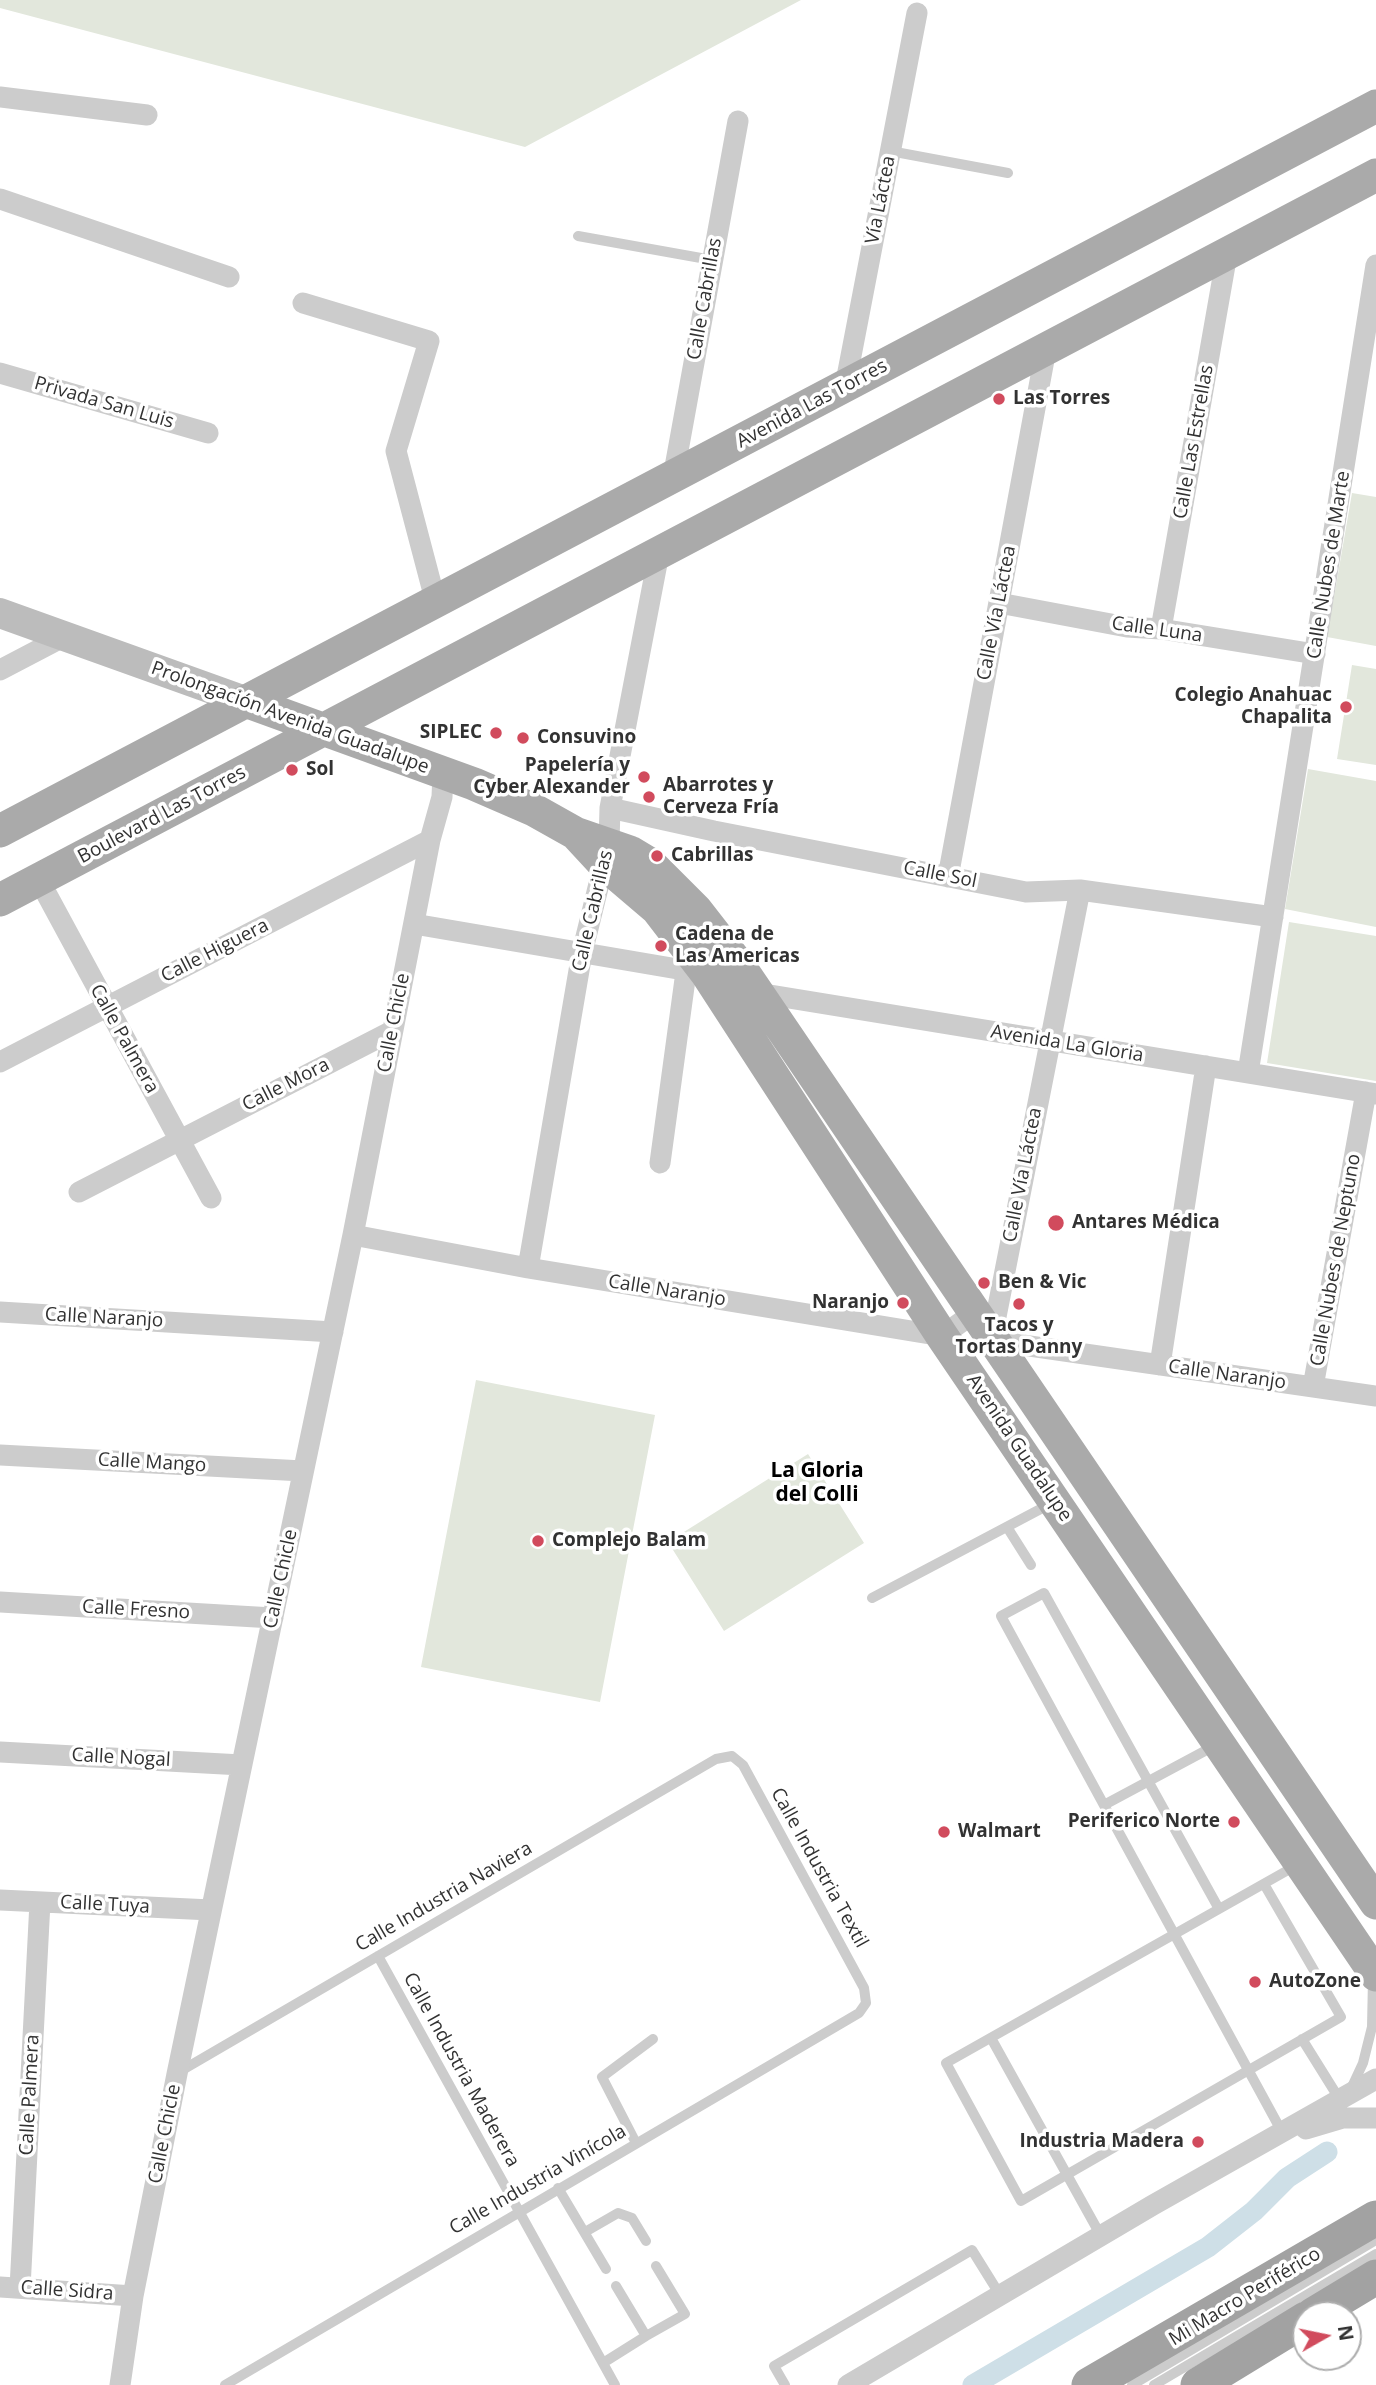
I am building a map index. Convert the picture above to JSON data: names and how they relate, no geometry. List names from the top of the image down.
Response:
{
  "streets": {
    "main road": [
      "Avenida Las Torres",
      "Prolongación Avenida Guadalupe",
      "Boulevard Las Torres",
      "Avenida Guadalupe"
    ],
    "street": [
      "Vía Láctea",
      "Calle Cabrillas",
      "Privada San Luis",
      "Calle Las Estrellas",
      "Calle Nubes de Marte",
      "Calle Vía Láctea",
      "Calle Luna",
      "Calle Sol",
      "Calle Higuera",
      "Calle Chicle",
      "Calle Palmera",
      "Avenida La Gloria",
      "Calle Mora",
      "Calle Nubes de Neptuno",
      "Calle Naranjo",
      "Calle Mango",
      "Calle Fresno",
      "Calle Nogal",
      "Calle Tuya",
      "Calle Sidra"
    ],
    "lane": [
      "Calle Industria Textil",
      "Calle Industria Naviera",
      "Calle Industria Maderera",
      "Calle Industria Vinícola",
      "Mi Macro Periférico"
    ]
  },
  "crossings": [
    ["Vía Láctea", "Avenida Las Torres"],
    ["Calle Cabrillas", "Avenida Las Torres"],
    ["Calle Cabrillas", "Prolongación Avenida Guadalupe"],
    ["Calle Cabrillas", "Calle Sol"],
    ["Calle Cabrillas", "Calle Naranjo"],
    ["Calle Cabrillas", "Avenida Guadalupe"],
    ["Avenida Las Torres", "Prolongación Avenida Guadalupe"],
    ["Calle Las Estrellas", "Calle Luna"],
    ["Calle Nubes de Marte", "Calle Luna"],
    ["Calle Nubes de Marte", "Calle Sol"],
    ["Calle Nubes de Marte", "Avenida La Gloria"],
    ["Calle Vía Láctea", "Calle Luna"],
    ["Calle Vía Láctea", "Calle Sol"],
    ["Calle Vía Láctea", "Avenida La Gloria"],
    ["Calle Vía Láctea", "Calle Naranjo"],
    ["Calle Vía Láctea", "Avenida Guadalupe"],
    ["Prolongación Avenida Guadalupe", "Boulevard Las Torres"],
    ["Prolongación Avenida Guadalupe", "Calle Chicle"],
    ["Prolongación Avenida Guadalupe", "Avenida Guadalupe"],
    ["Boulevard Las Torres", "Calle Palmera"],
    ["Calle Higuera", "Calle Chicle"],
    ["Calle Higuera", "Calle Palmera"],
    ["Calle Chicle", "Calle Mora"],
    ["Calle Chicle", "Calle Naranjo"],
    ["Calle Chicle", "Calle Mango"],
    ["Calle Chicle", "Calle Fresno"],
    ["Calle Chicle", "Calle Nogal"],
    ["Calle Chicle", "Calle Industria Naviera"],
    ["Calle Chicle", "Calle Tuya"],
    ["Calle Chicle", "Calle Sidra"],
    ["Calle Palmera", "Calle Mora"],
    ["Calle Palmera", "Calle Tuya"],
    ["Calle Palmera", "Calle Sidra"],
    ["Avenida La Gloria", "Calle Nubes de Neptuno"],
    ["Avenida La Gloria", "Avenida Guadalupe"],
    ["Calle Nubes de Neptuno", "Calle Naranjo"],
    ["Calle Naranjo", "Avenida Guadalupe"],
    ["Calle Industria Textil", "Calle Industria Naviera"],
    ["Calle Industria Textil", "Calle Industria Vinícola"],
    ["Calle Industria Naviera", "Calle Industria Maderera"],
    ["Calle Industria Maderera", "Calle Industria Vinícola"]
  ],
  "districts": ["La Gloria del Colli"],
  "places": [
    "Las Torres",
    "Colegio Anahuac Chapalita",
    "SIPLEC",
    "Consuvino",
    "Sol",
    "Papelería y Cyber Alexander",
    "Abarrotes y Cerveza Fría",
    "Cabrillas",
    "Cadena de Las Americas",
    "Antares Médica",
    "Ben & Vic",
    "Naranjo",
    "Tacos y Tortas Danny",
    "Complejo Balam",
    "Periferico Norte",
    "Walmart",
    "AutoZone",
    "Industria Madera"
  ],
  "north": "right"
}
